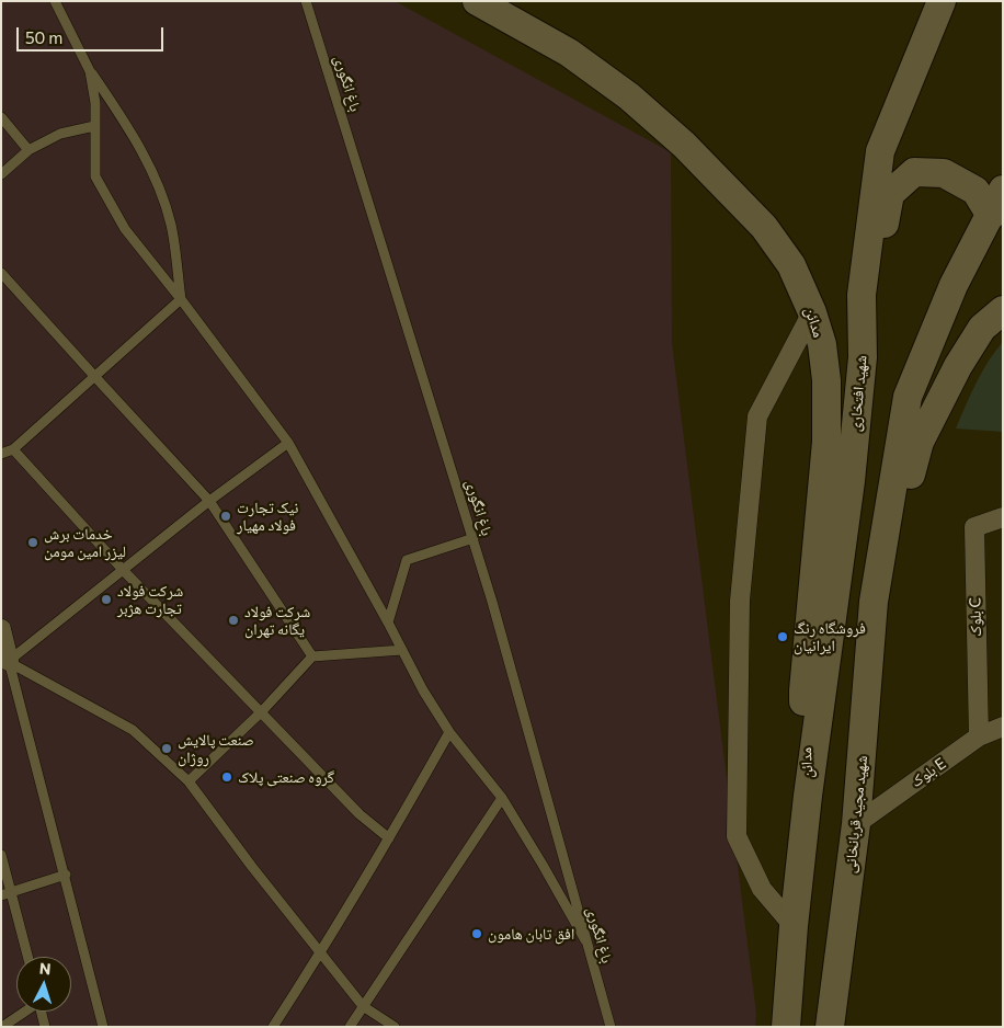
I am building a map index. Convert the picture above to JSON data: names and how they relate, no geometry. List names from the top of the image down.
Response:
{
  "streets": {
    "main road": ["مدائن", "شهید افتخاری", "شهید مجید قربانخانی"],
    "street": ["بلوک C", "بلوک E"],
    "lane": ["باغ انگوری"]
  },
  "crossings": [
    ["مدائن", "شهید افتخاری"],
    ["بلوک C", "بلوک E"],
    ["بلوک E", "شهید مجید قربانخانی"]
  ],
  "places": [
    "نیک تجارت فولاد مهیار",
    "خدمات برش لیزر امین مومن",
    "شرکت فولاد تجارت هژبر",
    "شرکت فولاد یگانه تهران",
    "فروشگاه رنگ ایرانیان",
    "صنعت پالایش روژان",
    "گروه صنعتی پلاک",
    "افق تابان هامون"
  ],
  "scale_bar": "50 m",
  "north": "top"
}
